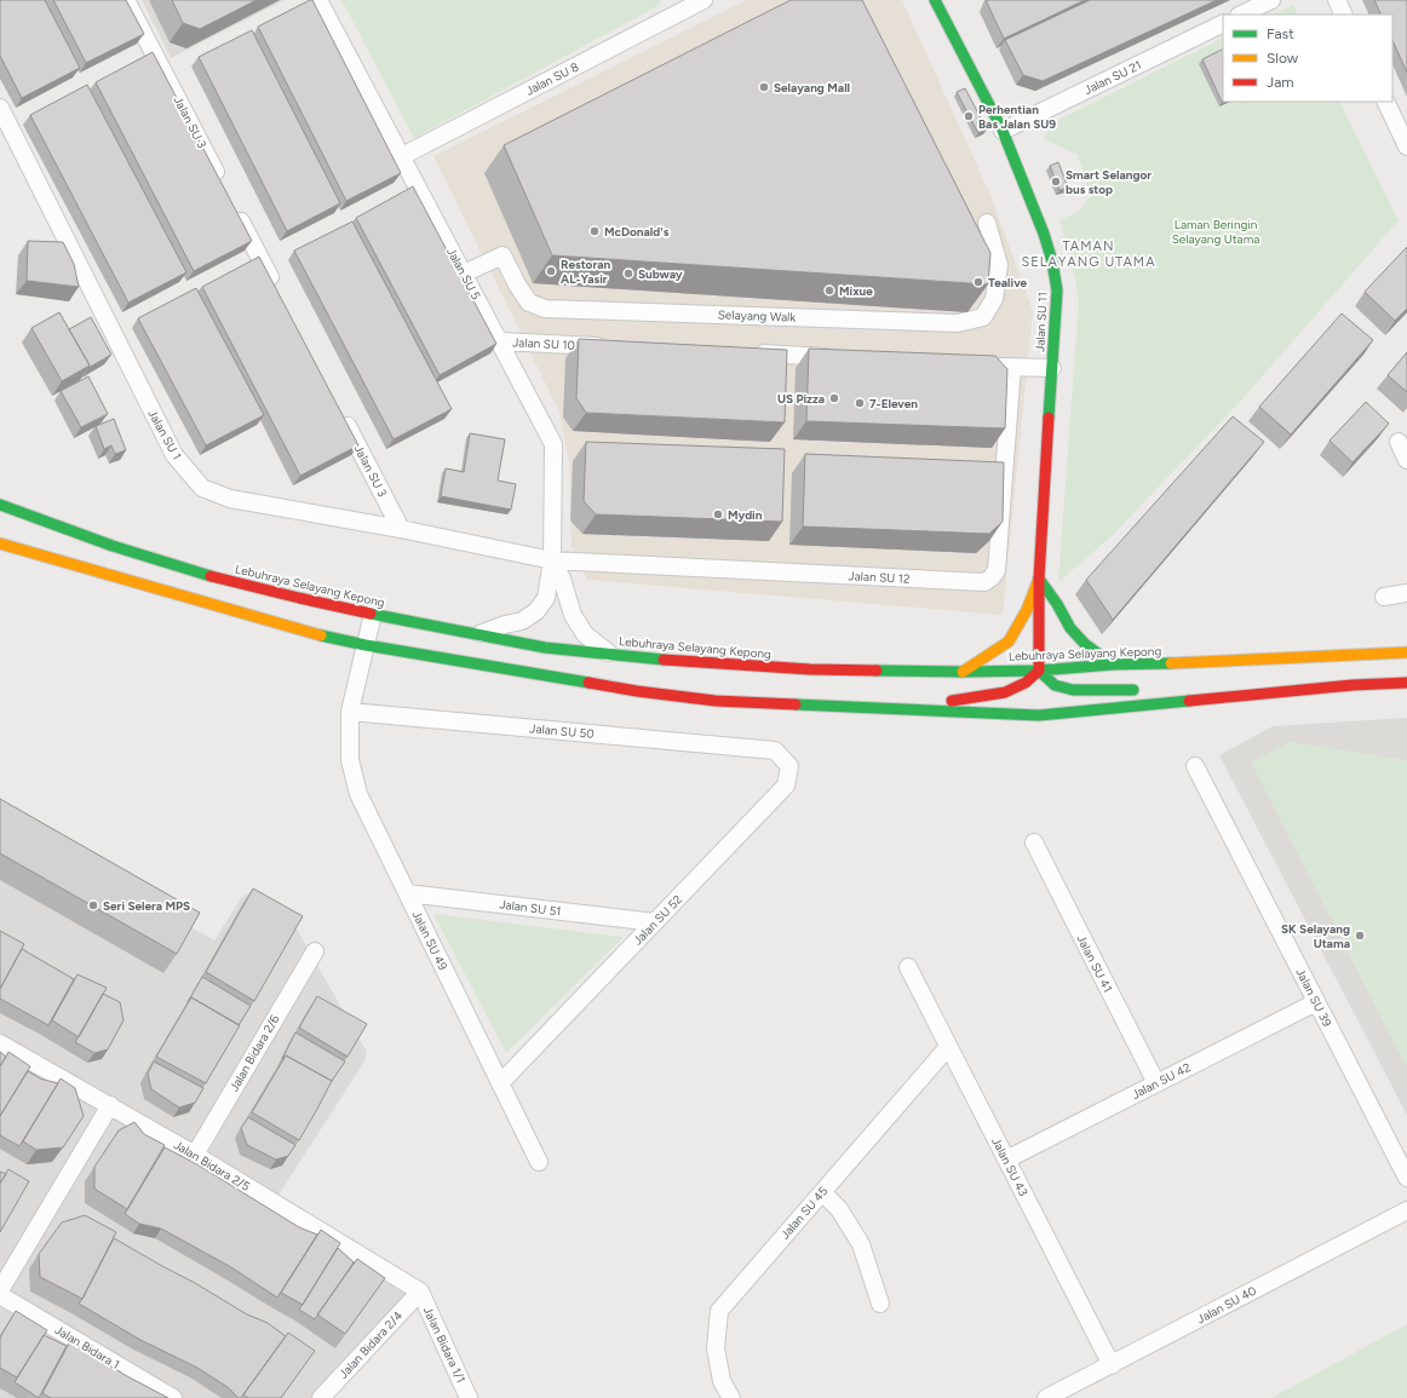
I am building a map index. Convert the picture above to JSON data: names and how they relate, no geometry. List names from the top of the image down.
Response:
{
  "streets": {
    "main road": ["Jalan SU 11", "Lebuhraya Selayang Kepong"],
    "street": [
      "Jalan SU 21",
      "Jalan SU 8",
      "Jalan SU 3",
      "Jalan SU 5",
      "Selayang Walk",
      "Jalan SU 10",
      "Jalan SU 1",
      "Jalan SU 12",
      "Jalan SU 50",
      "Jalan SU 51",
      "Jalan SU 52",
      "Jalan SU 49",
      "Jalan SU 41",
      "Jalan SU 39",
      "Jalan Bidara 2/6",
      "Jalan SU 42",
      "Jalan Bidara 2/5",
      "Jalan SU 43",
      "Jalan SU 45",
      "Jalan SU 40",
      "Jalan Bidara 2/4",
      "Jalan Bidara 1/1",
      "Jalan Bidara 1"
    ]
  },
  "crossings": [
    ["Jalan SU 21", "Jalan SU 11"],
    ["Jalan SU 8", "Jalan SU 5"],
    ["Jalan SU 3", "Jalan SU 1"],
    ["Jalan SU 5", "Selayang Walk"],
    ["Jalan SU 5", "Jalan SU 10"],
    ["Jalan SU 5", "Jalan SU 1"],
    ["Jalan SU 5", "Jalan SU 12"],
    ["Jalan SU 5", "Lebuhraya Selayang Kepong"],
    ["Jalan SU 11", "Lebuhraya Selayang Kepong"],
    ["Jalan SU 1", "Jalan SU 12"],
    ["Lebuhraya Selayang Kepong", "Jalan SU 49"],
    ["Jalan SU 50", "Jalan SU 52"],
    ["Jalan SU 50", "Jalan SU 49"],
    ["Jalan SU 51", "Jalan SU 52"],
    ["Jalan SU 51", "Jalan SU 49"],
    ["Jalan SU 52", "Jalan SU 49"],
    ["Jalan SU 41", "Jalan SU 42"],
    ["Jalan SU 39", "Jalan SU 42"],
    ["Jalan Bidara 2/6", "Jalan Bidara 2/5"],
    ["Jalan SU 42", "Jalan SU 43"],
    ["Jalan Bidara 2/5", "Jalan Bidara 2/4"],
    ["Jalan Bidara 2/5", "Jalan Bidara 1/1"],
    ["Jalan SU 43", "Jalan SU 45"],
    ["Jalan SU 43", "Jalan SU 40"],
    ["Jalan Bidara 2/4", "Jalan Bidara 1/1"]
  ],
  "districts": ["TAMAN SELAYANG UTAMA"],
  "parks": ["Laman Beringin Selayang Utama"],
  "places": [
    "Selayang Mall",
    "Perhentian Bas Jalan SU9",
    "Smart Selangor bus stop",
    "McDonald's",
    "Restoran AL-Yasir",
    "Subway",
    "Tealive",
    "Mixue",
    "US Pizza",
    "7-Eleven",
    "Mydin",
    "Seri Selera MPS",
    "SK Selayang Utama"
  ],
  "legend": ["Fast", "Slow", "Jam"]
}
